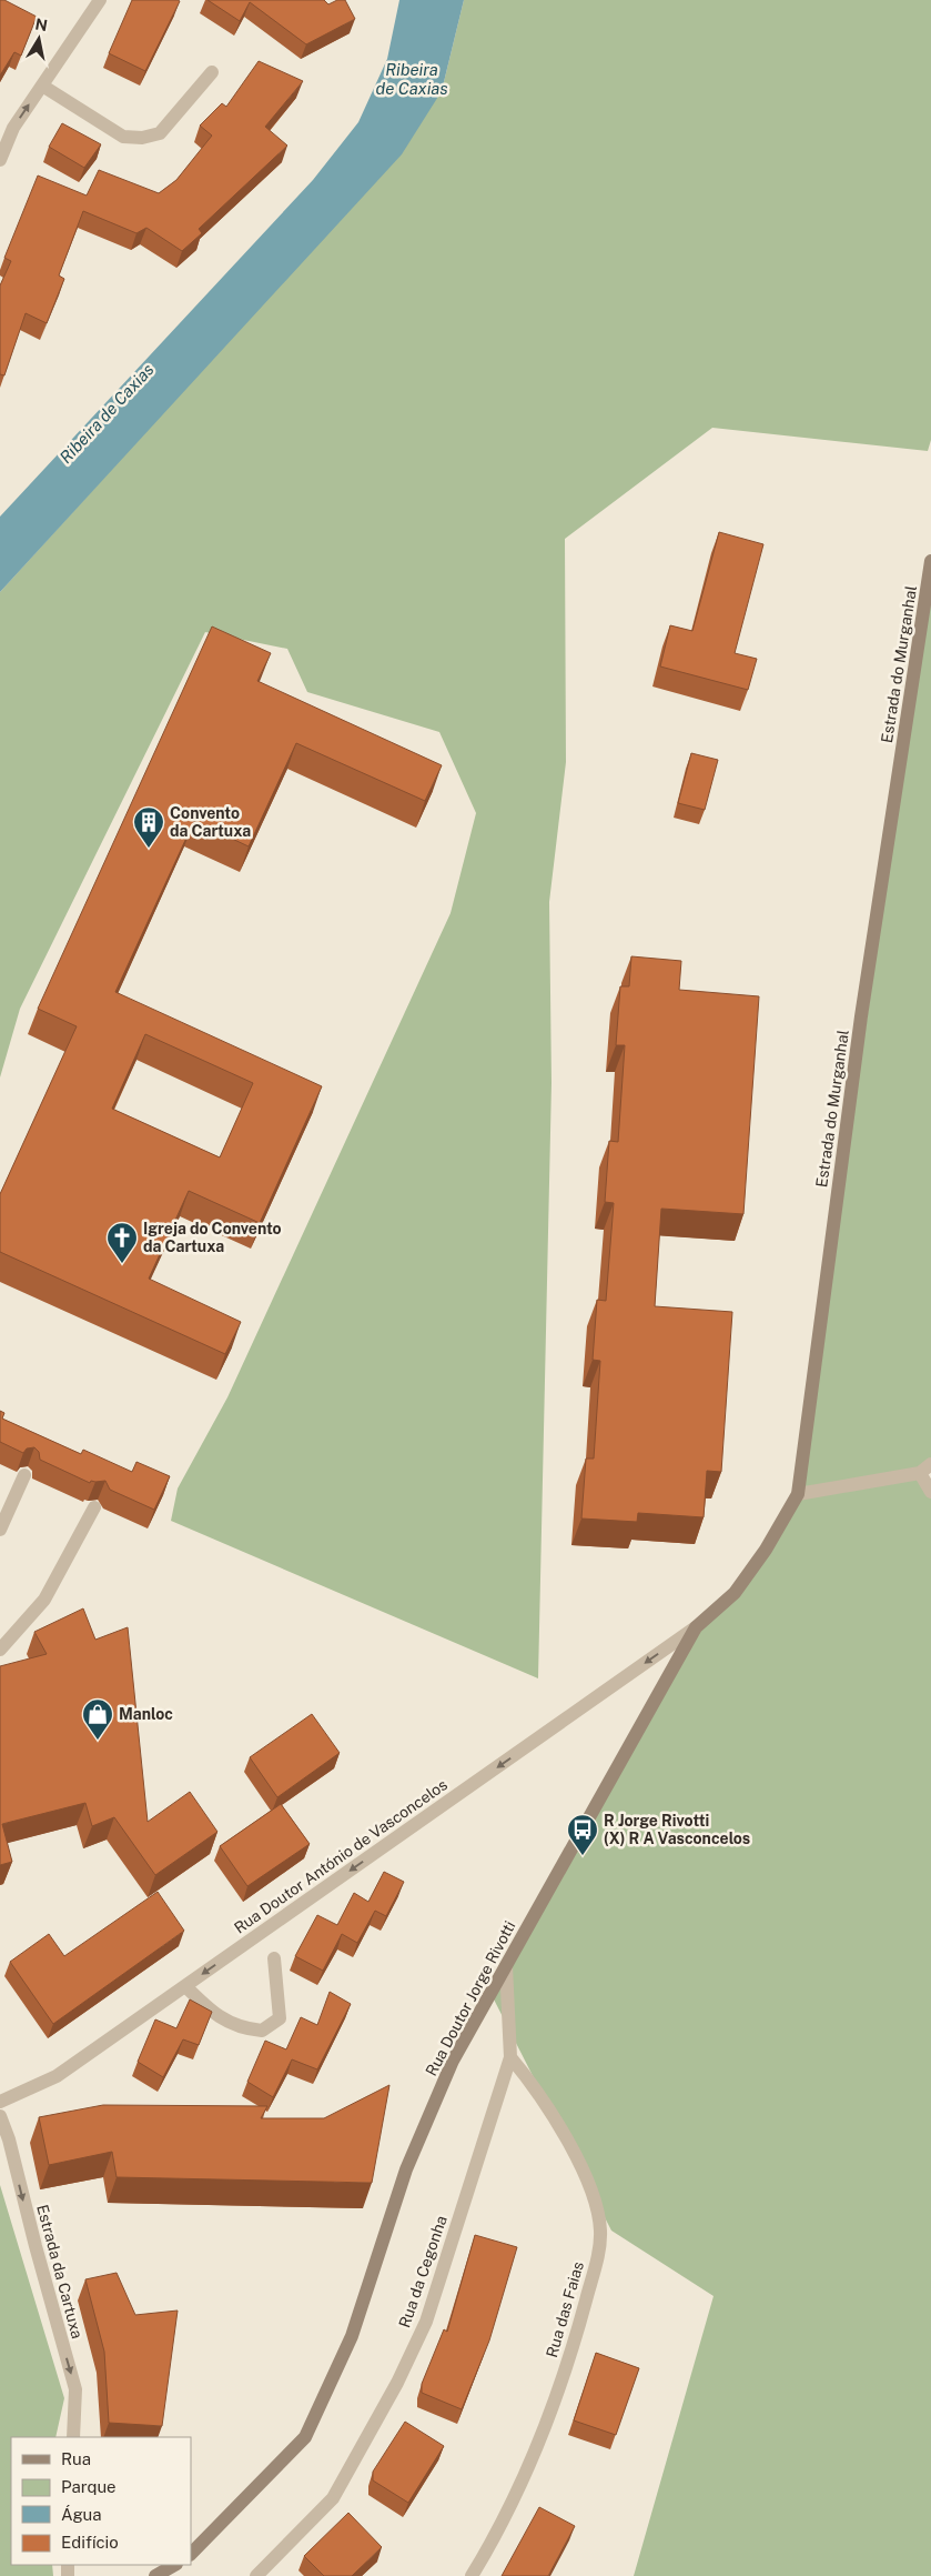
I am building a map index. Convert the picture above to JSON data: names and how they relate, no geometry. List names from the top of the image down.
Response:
{
  "streets": {
    "street": [
      "Estrada do Murganhal",
      "Rua Doutor António de Vasconcelos",
      "Rua Doutor Jorge Rivotti",
      "Estrada da Cartuxa",
      "Rua da Cegonha",
      "Rua das Faias"
    ]
  },
  "crossings": [
    ["Estrada do Murganhal", "Rua Doutor António de Vasconcelos"],
    ["Estrada do Murganhal", "Rua Doutor Jorge Rivotti"],
    ["Rua Doutor António de Vasconcelos", "Rua Doutor Jorge Rivotti"],
    ["Rua Doutor Jorge Rivotti", "Rua da Cegonha"],
    ["Rua da Cegonha", "Rua das Faias"]
  ],
  "one_way": ["Rua Doutor António de Vasconcelos", "Estrada da Cartuxa"],
  "water": ["Ribeira de Caxias"],
  "places": {
    "building": ["Convento da Cartuxa"],
    "church": ["Igreja do Convento da Cartuxa"],
    "shop": ["Manloc"],
    "bus stop": ["R Jorge Rivotti (X) R A Vasconcelos"]
  },
  "legend": [
    "Rua",
    "Parque",
    "Água",
    "Edifício"
  ],
  "north": "top"
}
